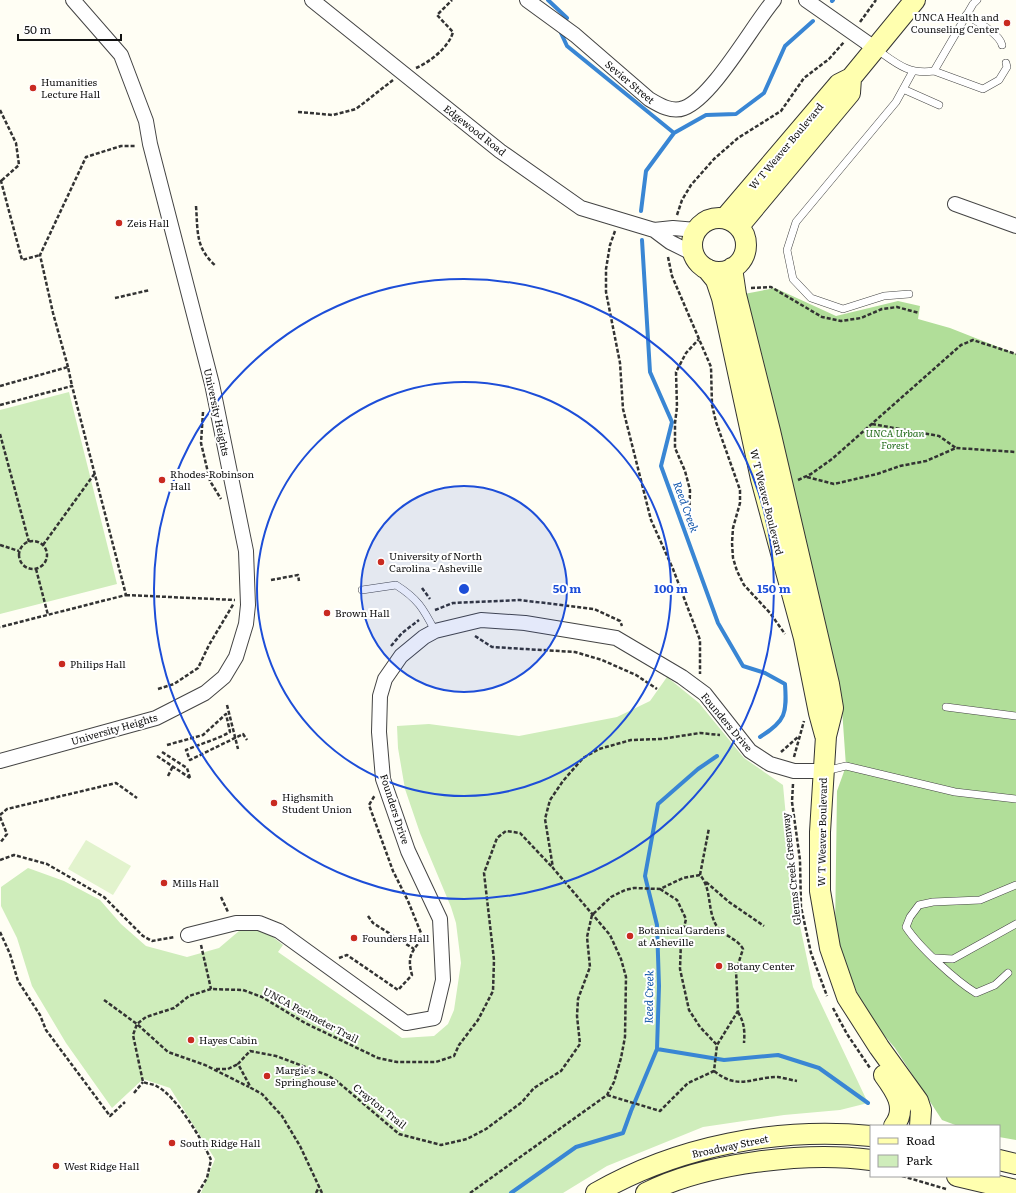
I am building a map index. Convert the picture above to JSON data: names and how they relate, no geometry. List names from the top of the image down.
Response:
{
  "streets": {
    "main road": ["W T Weaver Boulevard", "Broadway Street"],
    "street": [
      "Sevier Street",
      "Edgewood Road",
      "University Heights",
      "Founders Drive"
    ],
    "path": ["Glenns Creek Greenway", "UNCA Perimeter Trail", "Crayton Trail"]
  },
  "crossings": [
    ["Edgewood Road", "W T Weaver Boulevard"],
    ["W T Weaver Boulevard", "Founders Drive"],
    ["W T Weaver Boulevard", "Glenns Creek Greenway"],
    ["Founders Drive", "Glenns Creek Greenway"],
    ["UNCA Perimeter Trail", "Crayton Trail"]
  ],
  "water": ["Reed Creek"],
  "parks": ["UNCA Urban Forest"],
  "places": [
    "UNCA Health and Counseling Center",
    "Humanities Lecture Hall",
    "Zeis Hall",
    "Rhodes-Robinson Hall",
    "University of North Carolina - Asheville",
    "Brown Hall",
    "Philips Hall",
    "Highsmith Student Union",
    "Mills Hall",
    "Botanical Gardens at Asheville",
    "Founders Hall",
    "Botany Center",
    "Hayes Cabin",
    "Margie's Springhouse",
    "South Ridge Hall",
    "West Ridge Hall"
  ],
  "legend": ["Road", "Park"],
  "scale_bar": "50 m",
  "rings": ["50 m", "100 m", "150 m"]
}
